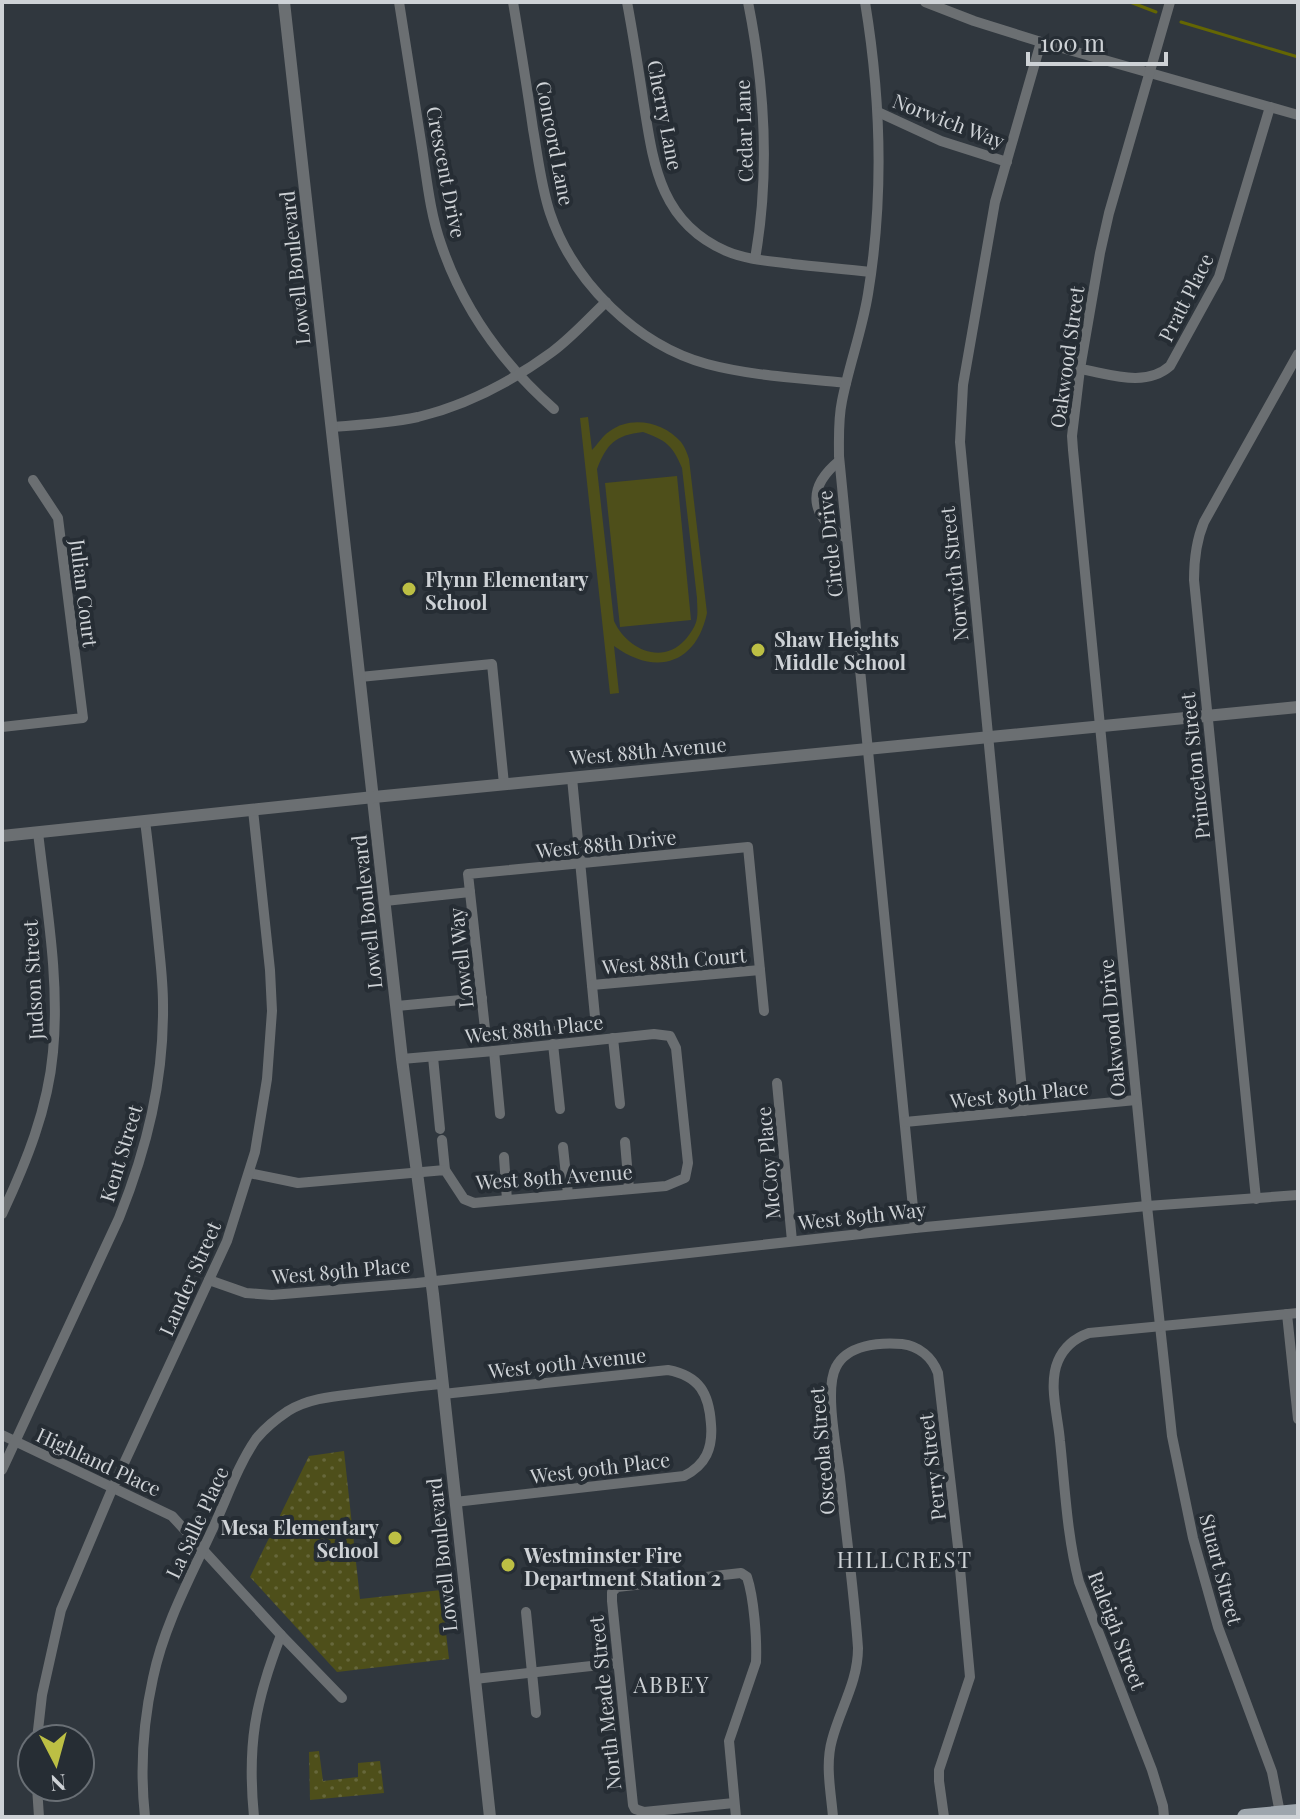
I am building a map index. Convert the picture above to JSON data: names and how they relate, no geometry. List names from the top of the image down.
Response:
{
  "streets": {
    "street": [
      "Cherry Lane",
      "Norwich Way",
      "Cedar Lane",
      "Concord Lane",
      "Crescent Drive",
      "Lowell Boulevard",
      "Pratt Place",
      "Oakwood Street",
      "Circle Drive",
      "Norwich Street",
      "Julian Court",
      "West 88th Avenue",
      "Princeton Street",
      "West 88th Drive",
      "Lowell Way",
      "West 88th Court",
      "Judson Street",
      "West 88th Place",
      "Oakwood Drive",
      "West 89th Place",
      "Kent Street",
      "McCoy Place",
      "West 89th Avenue",
      "West 89th Way",
      "Lander Street",
      "West 90th Avenue",
      "Osceola Street",
      "Highland Place",
      "West 90th Place",
      "Perry Street",
      "La Salle Place",
      "Stuart Street",
      "Raleigh Street",
      "North Meade Street"
    ]
  },
  "crossings": [
    ["Cherry Lane", "Cedar Lane"],
    ["Cherry Lane", "Circle Drive"],
    ["Norwich Way", "Circle Drive"],
    ["Norwich Way", "Norwich Street"],
    ["Concord Lane", "Circle Drive"],
    ["Lowell Boulevard", "West 88th Avenue"],
    ["Lowell Boulevard", "West 88th Place"],
    ["Lowell Boulevard", "West 89th Place"],
    ["Lowell Boulevard", "West 89th Avenue"],
    ["Lowell Boulevard", "West 89th Way"],
    ["Lowell Boulevard", "West 90th Avenue"],
    ["Lowell Boulevard", "West 90th Place"],
    ["Lowell Boulevard", "La Salle Place"],
    ["Pratt Place", "Oakwood Street"],
    ["Oakwood Street", "West 88th Avenue"],
    ["Oakwood Street", "Oakwood Drive"],
    ["Circle Drive", "West 88th Avenue"],
    ["Circle Drive", "West 89th Place"],
    ["Circle Drive", "West 89th Way"],
    ["Norwich Street", "West 88th Avenue"],
    ["Norwich Street", "West 89th Place"],
    ["West 88th Avenue", "Princeton Street"],
    ["West 88th Avenue", "Judson Street"],
    ["West 88th Avenue", "Oakwood Drive"],
    ["West 88th Avenue", "Kent Street"],
    ["West 88th Avenue", "Lander Street"],
    ["Princeton Street", "West 89th Way"],
    ["West 88th Drive", "Lowell Way"],
    ["West 88th Drive", "West 88th Court"],
    ["Lowell Way", "West 88th Court"],
    ["West 88th Place", "West 89th Avenue"],
    ["Oakwood Drive", "West 89th Place"],
    ["Oakwood Drive", "West 89th Way"],
    ["Oakwood Drive", "Stuart Street"],
    ["Oakwood Drive", "Raleigh Street"],
    ["West 89th Place", "West 89th Way"],
    ["West 89th Place", "Lander Street"],
    ["Kent Street", "Highland Place"],
    ["McCoy Place", "West 89th Way"],
    ["West 89th Avenue", "Lander Street"],
    ["Lander Street", "Highland Place"],
    ["West 90th Avenue", "West 90th Place"],
    ["West 90th Avenue", "La Salle Place"],
    ["Osceola Street", "Perry Street"],
    ["Highland Place", "La Salle Place"],
    ["Stuart Street", "Raleigh Street"]
  ],
  "districts": ["HILLCREST", "ABBEY"],
  "places": [
    "Flynn Elementary School",
    "Shaw Heights Middle School",
    "Mesa Elementary School",
    "Westminster Fire Department Station 2"
  ],
  "scale_bar": "100 m",
  "north": "bottom"
}
